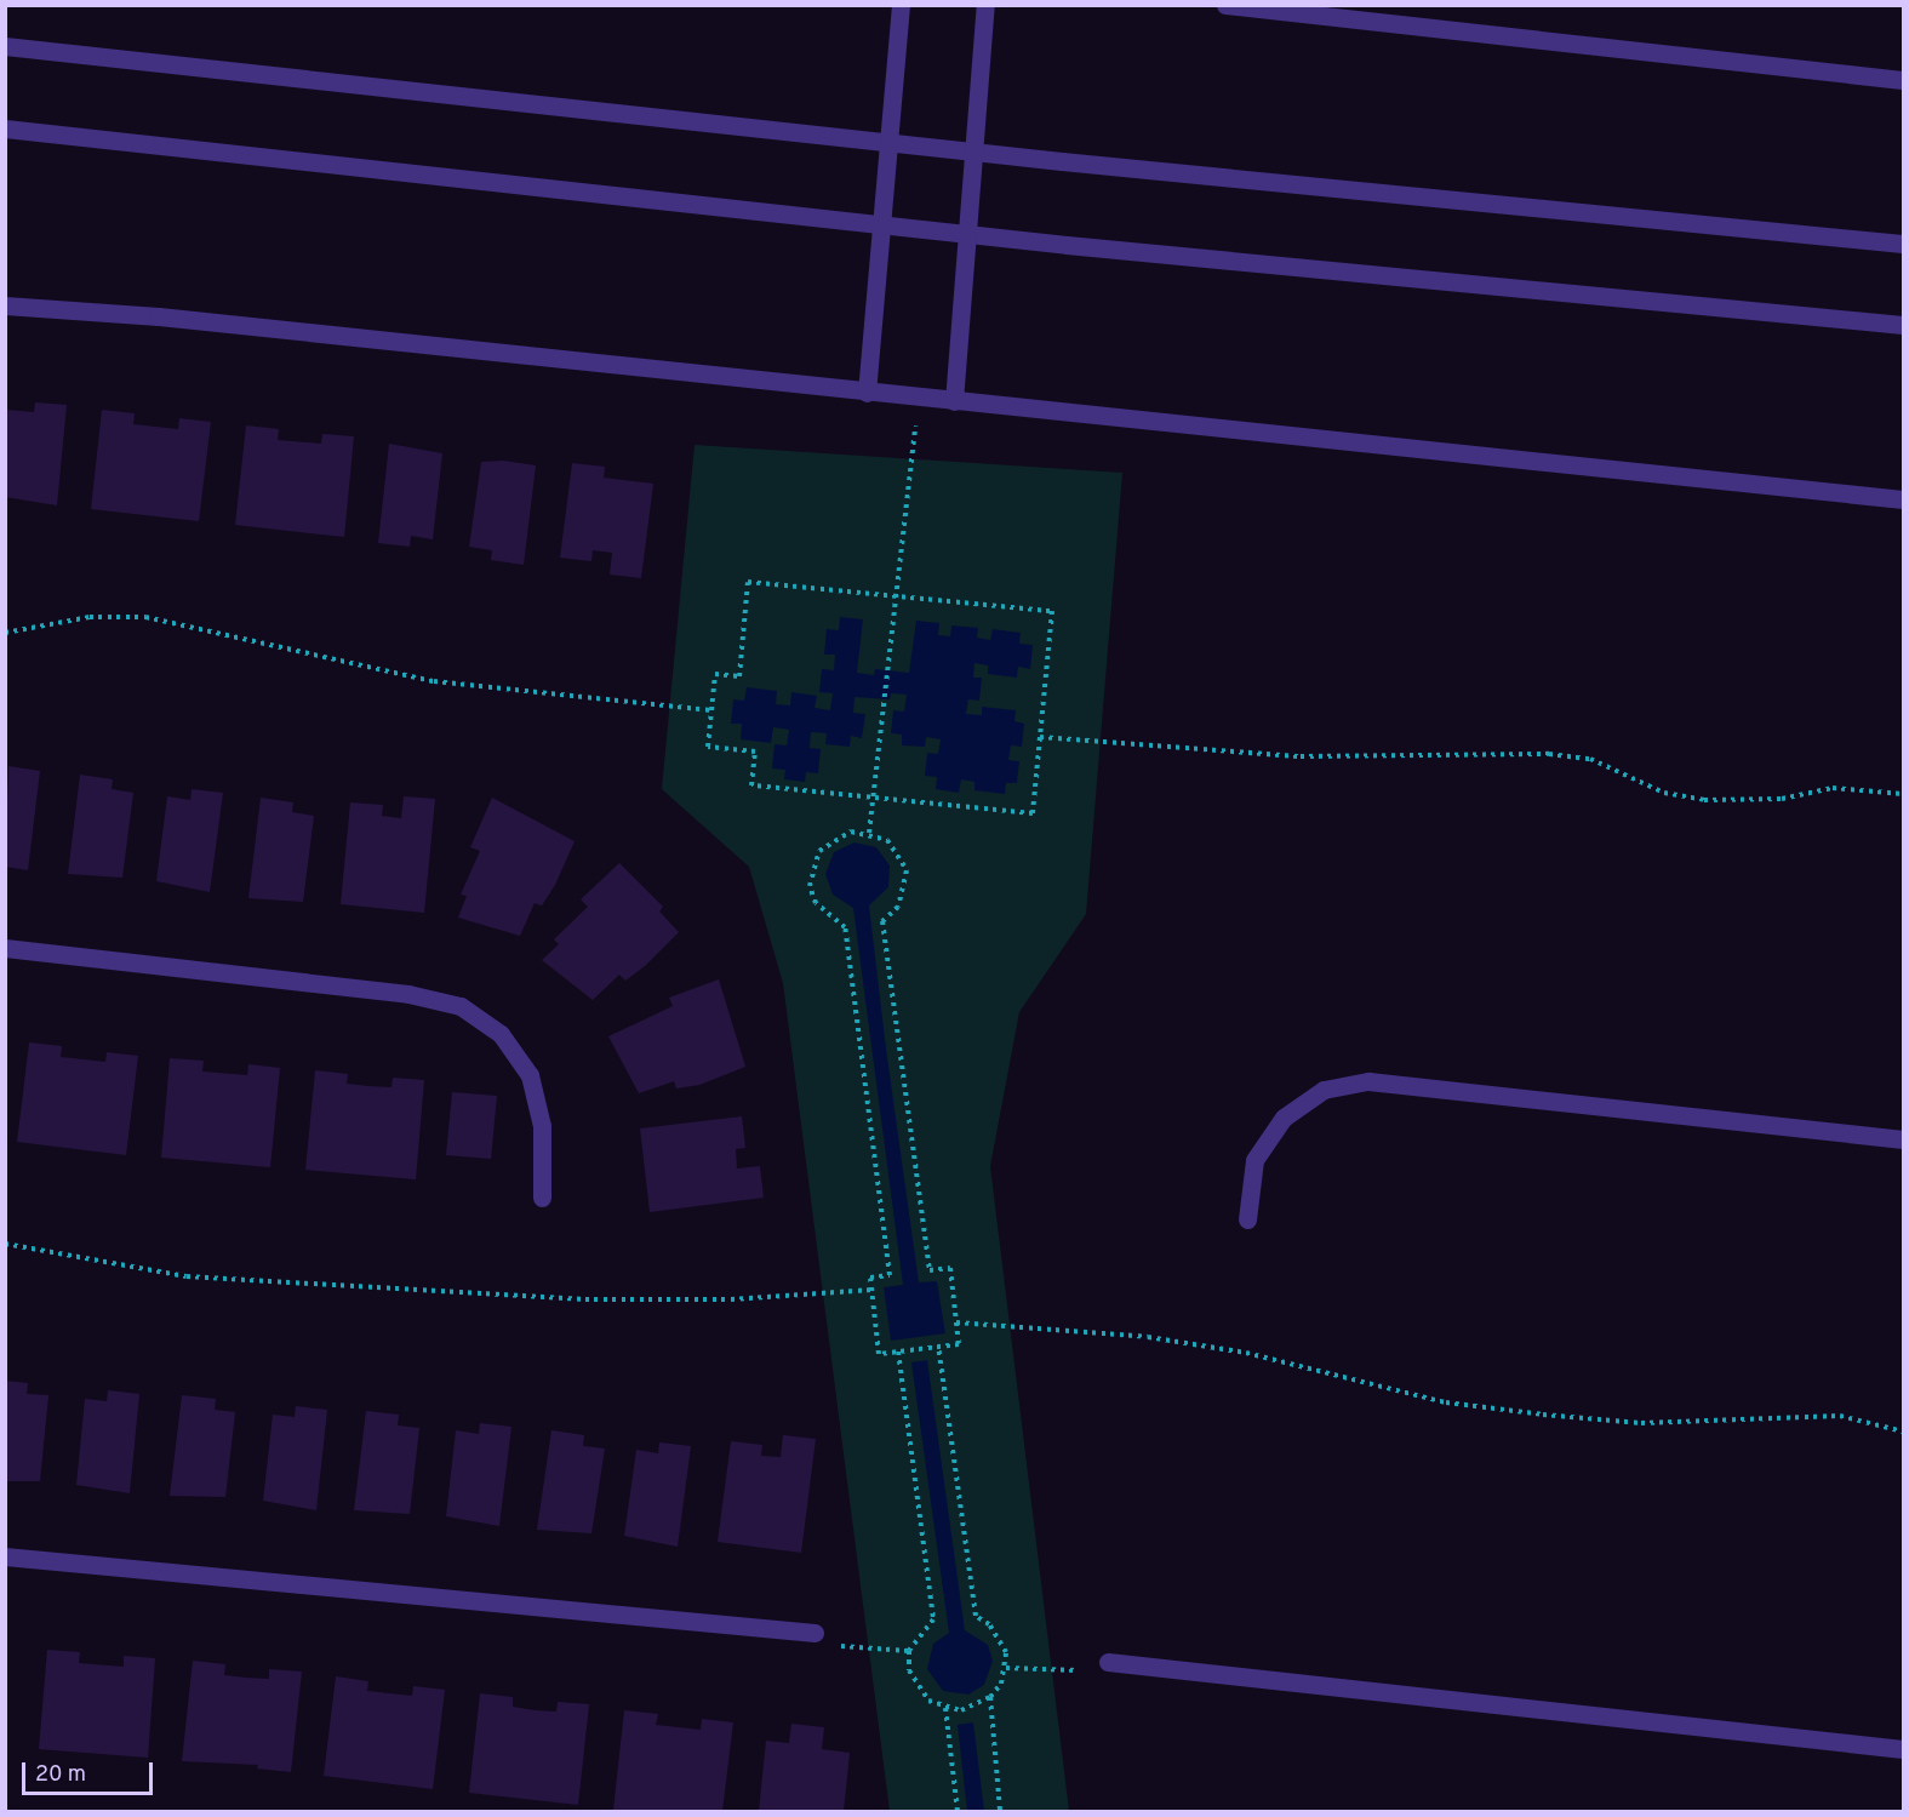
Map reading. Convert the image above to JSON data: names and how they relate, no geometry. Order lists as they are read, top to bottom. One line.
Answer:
{"scale_bar":"20 m"}
